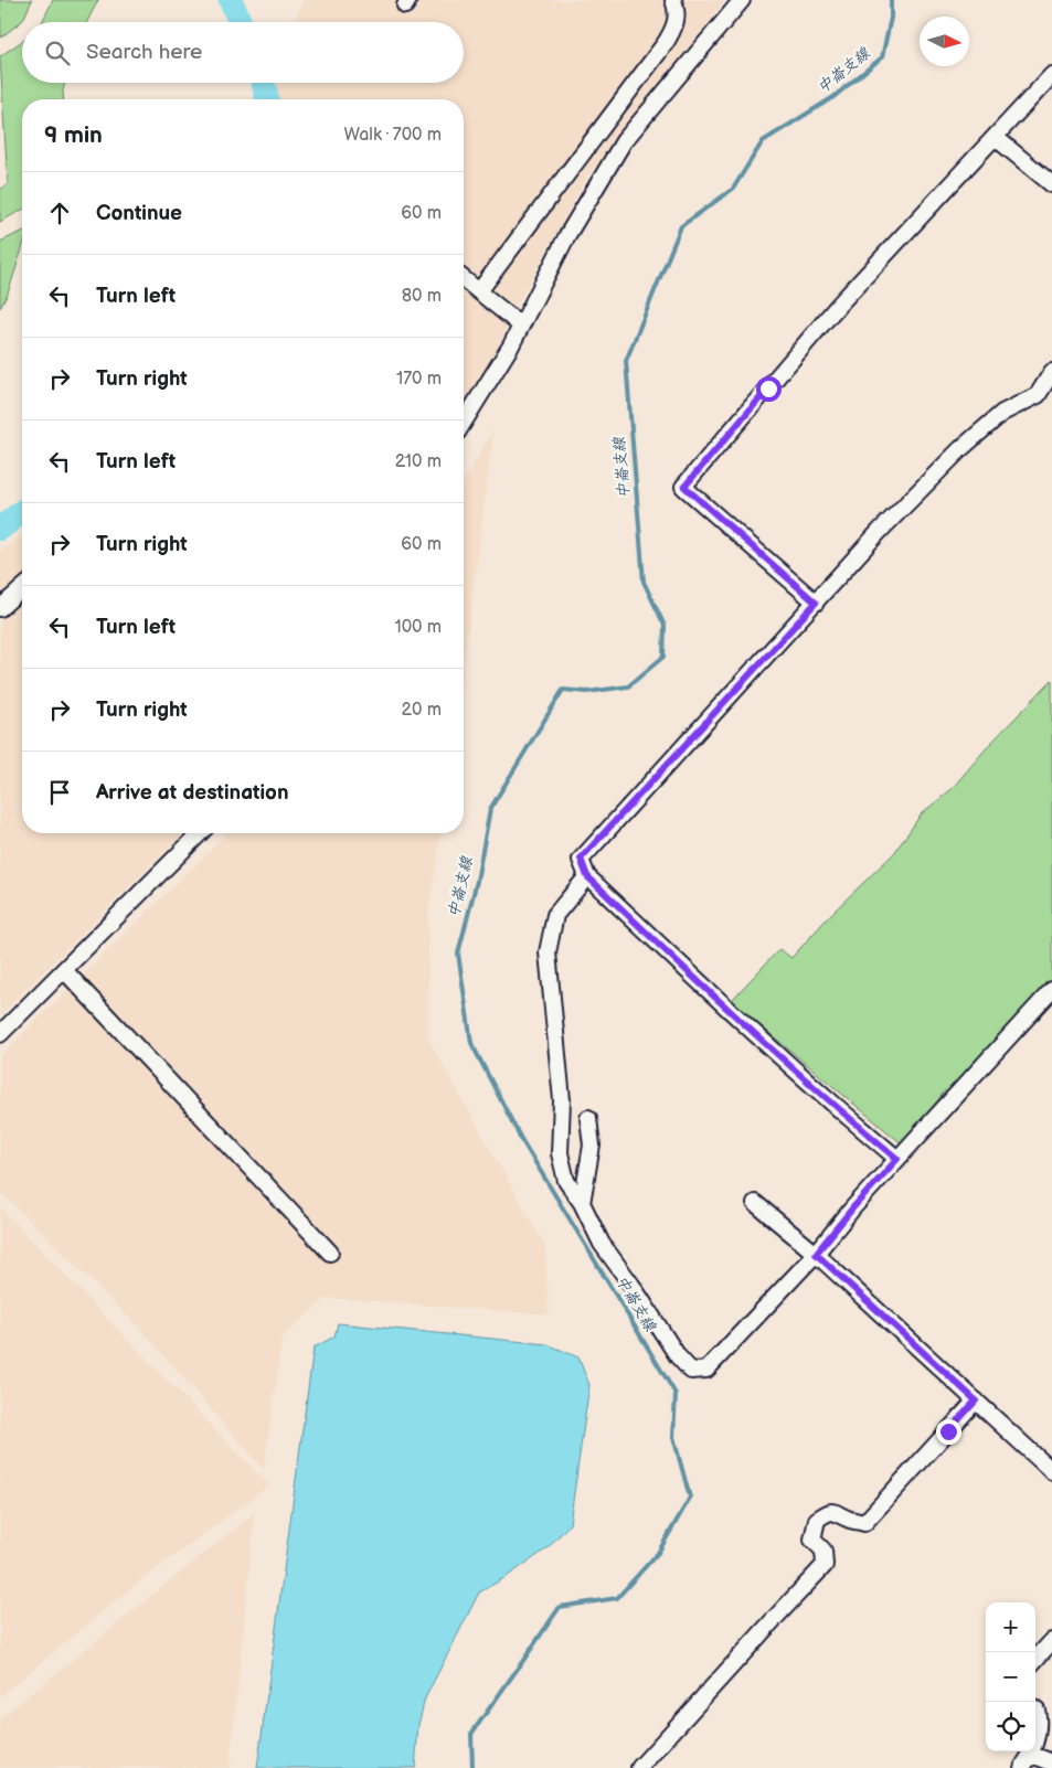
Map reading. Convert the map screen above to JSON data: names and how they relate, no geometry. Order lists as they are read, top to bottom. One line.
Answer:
{"water":["中崙支線"],"north":"right","page":{"search":"Search here","heading":["9 min","Walk · 700 m"],"list":[["Continue","60 m"],["Turn left","80 m"],["Turn right","170 m"],["Turn left","210 m"],["Turn right","60 m"],["Turn left","100 m"],["Turn right","20 m"],"Arrive at destination"],"map_buttons":["+","−"]}}
